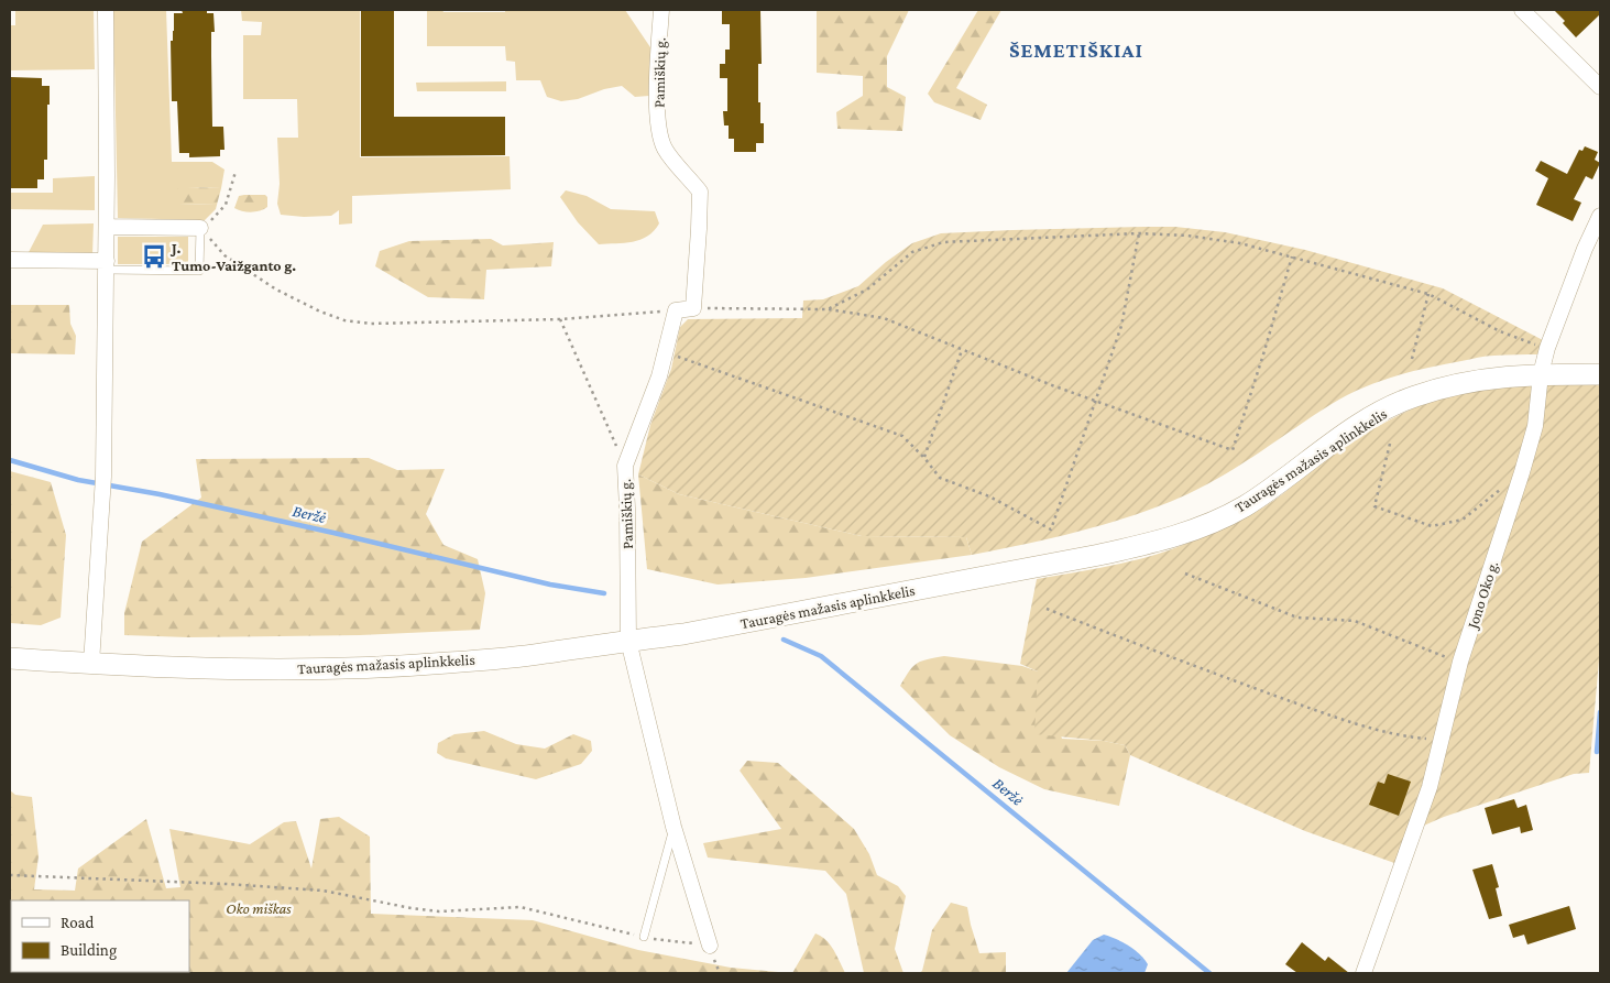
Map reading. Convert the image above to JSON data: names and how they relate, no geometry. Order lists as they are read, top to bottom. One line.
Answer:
{"streets":{"main road":["Tauragės mažasis aplinkkelis"],"street":["Pamiškių g.","Jono Oko g."]},"crossings":[["Pamiškių g.","Tauragės mažasis aplinkkelis"],["Tauragės mažasis aplinkkelis","Jono Oko g."]],"districts":["ŠEMETIŠKIAI"],"water":["Beržė"],"parks":["Oko miškas"],"places":{"bus stop":["J. Tumo-Vaižganto g."]},"legend":["Road","Building"]}
